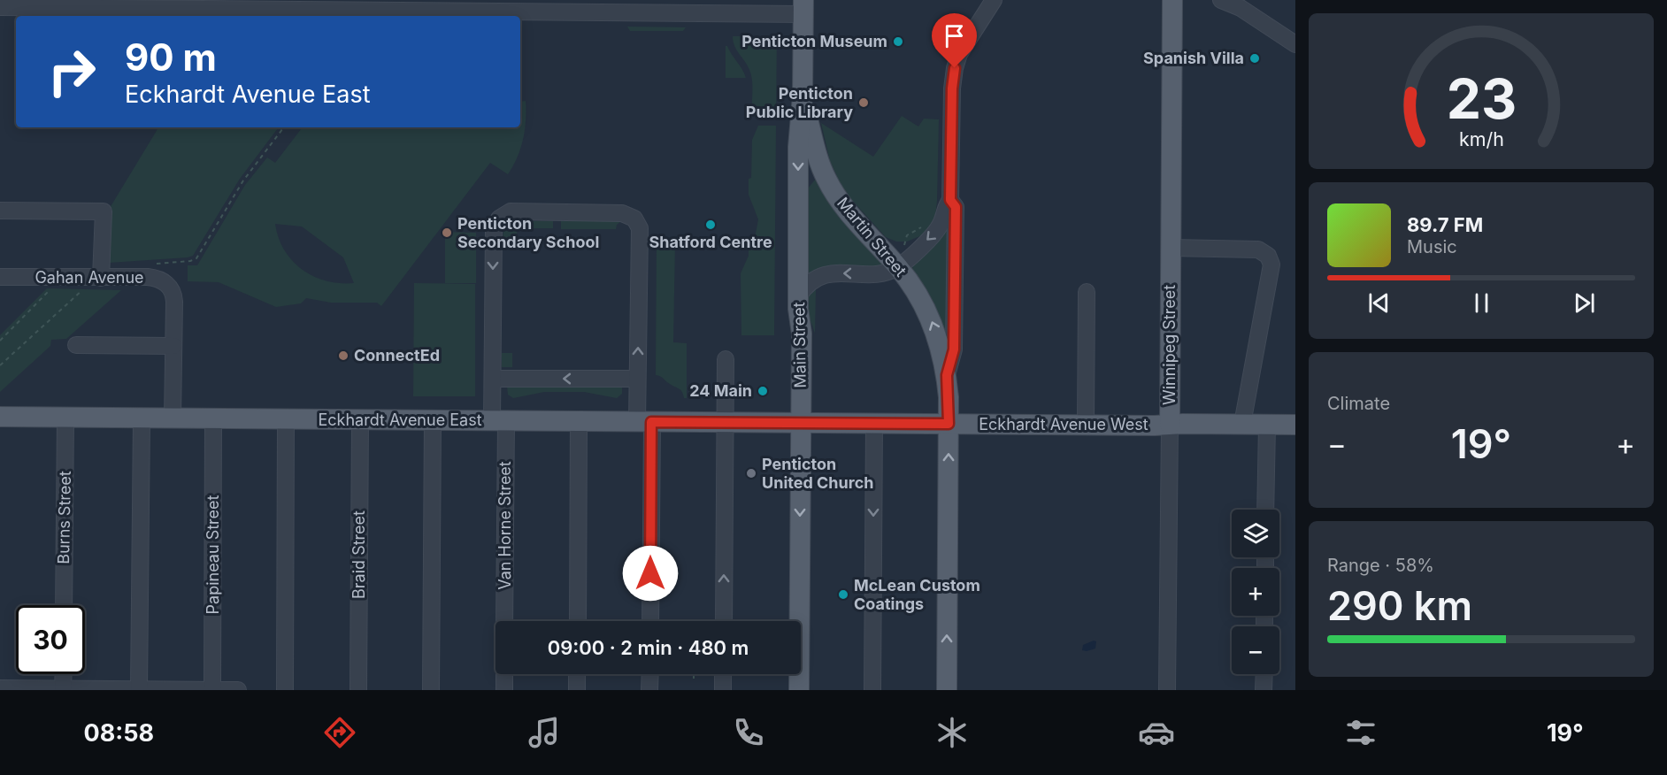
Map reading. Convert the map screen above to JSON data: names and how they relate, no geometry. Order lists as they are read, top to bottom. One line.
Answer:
{"streets":{"main road":["Martin Street","Main Street","Winnipeg Street","Eckhardt Avenue East","Eckhardt Avenue West"],"street":["Gahan Avenue","Burns Street","Van Horne Street","Papineau Street","Braid Street"]},"crossings":[["Martin Street","Main Street"],["Martin Street","Eckhardt Avenue West"],["Gahan Avenue","Eckhardt Avenue East"],["Main Street","Eckhardt Avenue East"],["Main Street","Eckhardt Avenue West"],["Winnipeg Street","Eckhardt Avenue West"],["Eckhardt Avenue East","Eckhardt Avenue West"],["Eckhardt Avenue East","Burns Street"],["Eckhardt Avenue East","Van Horne Street"],["Eckhardt Avenue East","Papineau Street"],["Eckhardt Avenue East","Braid Street"]],"one_way":["Main Street"],"places":["Penticton Museum","Spanish Villa","Penticton Public Library","Shatford Centre","Penticton Secondary School","ConnectEd","24 Main","Penticton United Church","McLean Custom Coatings"],"page":{"turn":["90 m","Eckhardt Avenue East"],"song":["89.7 FM","Music"],"tile":["Climate",["Range · 58%","290 km"]],"heat":["−","19°","+"],"map_buttons":["+","−"],"limit":"30","trip":"09:00 · 2 min · 480 m","tabs":["08:58","19°"],"gauge":["23","km/h"]}}
